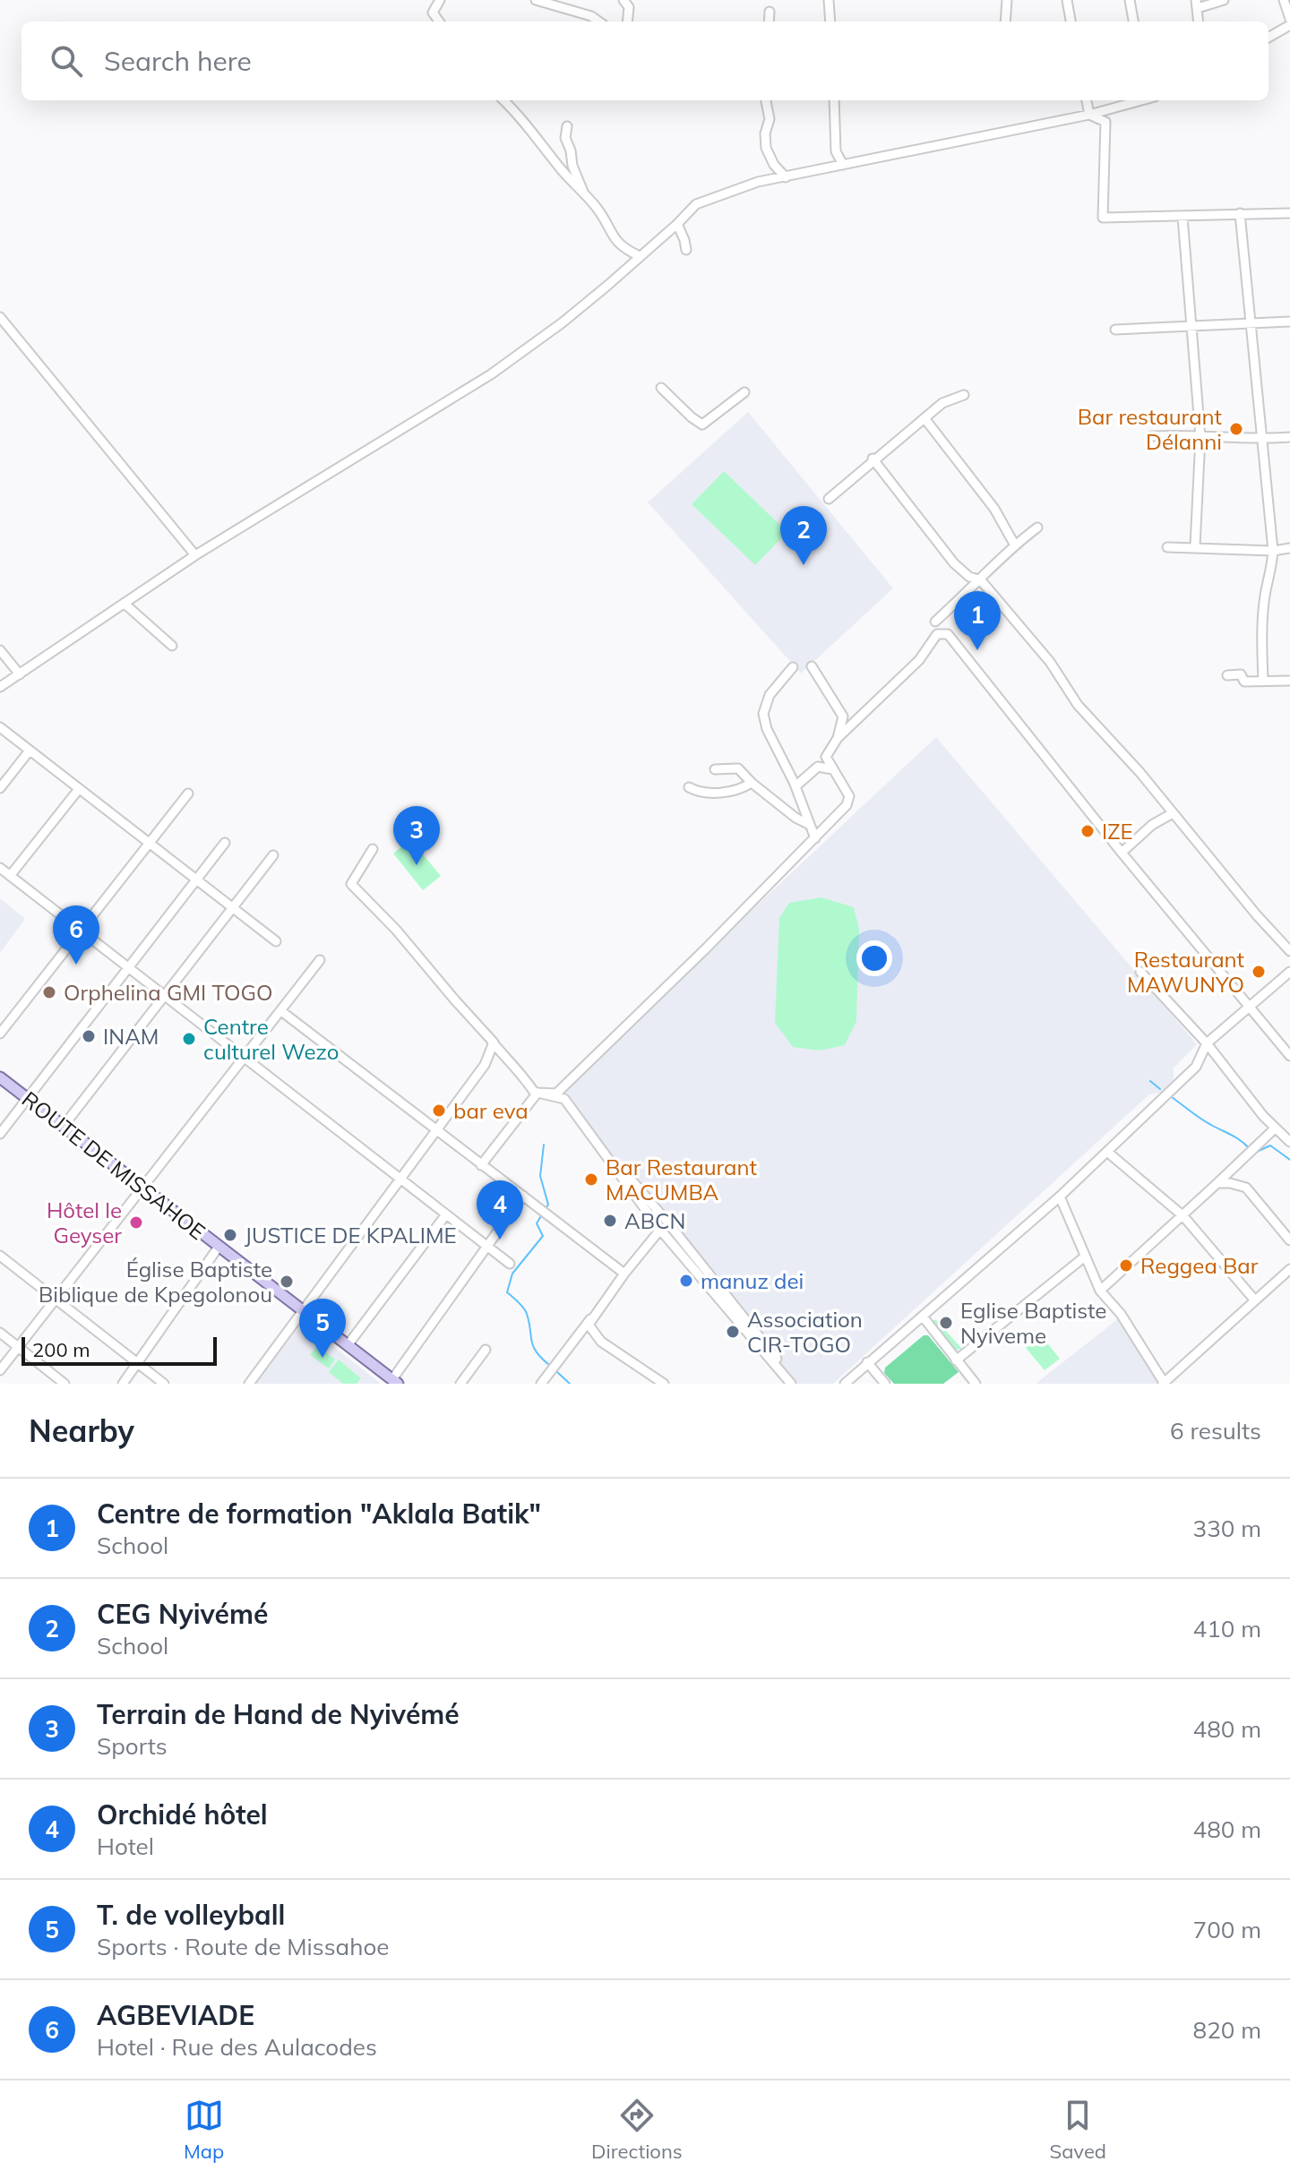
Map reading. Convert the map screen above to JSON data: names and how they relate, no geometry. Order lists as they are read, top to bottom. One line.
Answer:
{"streets":{"main road":["ROUTE DE MISSAHOE"]},"places":["Bar restaurant Délanni","IZE","Restaurant MAWUNYO","Orphelina GMI TOGO","INAM","Centre culturel Wezo","bar eva","Bar Restaurant MACUMBA","ABCN","Hôtel le Geyser","JUSTICE DE KPALIME","Reggea Bar","manuz dei","Église Baptiste Biblique de Kpegolonou","Eglise Baptiste Nyiveme","Association CIR-TOGO"],"scale_bar":"200 m","page":{"search":"Search here","pins":["2","1","3","6","4","5"],"scale":"200 m","heading":["Nearby","6 results"],"list":[{"mark":"1","name":"Centre de formation \"Aklala Batik\"","note":"School","value":"330 m"},{"mark":"2","name":"CEG Nyivémé","note":"School","value":"410 m"},{"mark":"3","name":"Terrain de Hand de Nyivémé","note":"Sports","value":"480 m"},{"mark":"4","name":"Orchidé hôtel","note":"Hotel","value":"480 m"},{"mark":"5","name":"T. de volleyball","note":"Sports · Route de Missahoe","value":"700 m"},{"mark":"6","name":"AGBEVIADE","note":"Hotel · Rue des Aulacodes","value":"820 m"}],"nav":["Map","Directions","Saved"]}}
